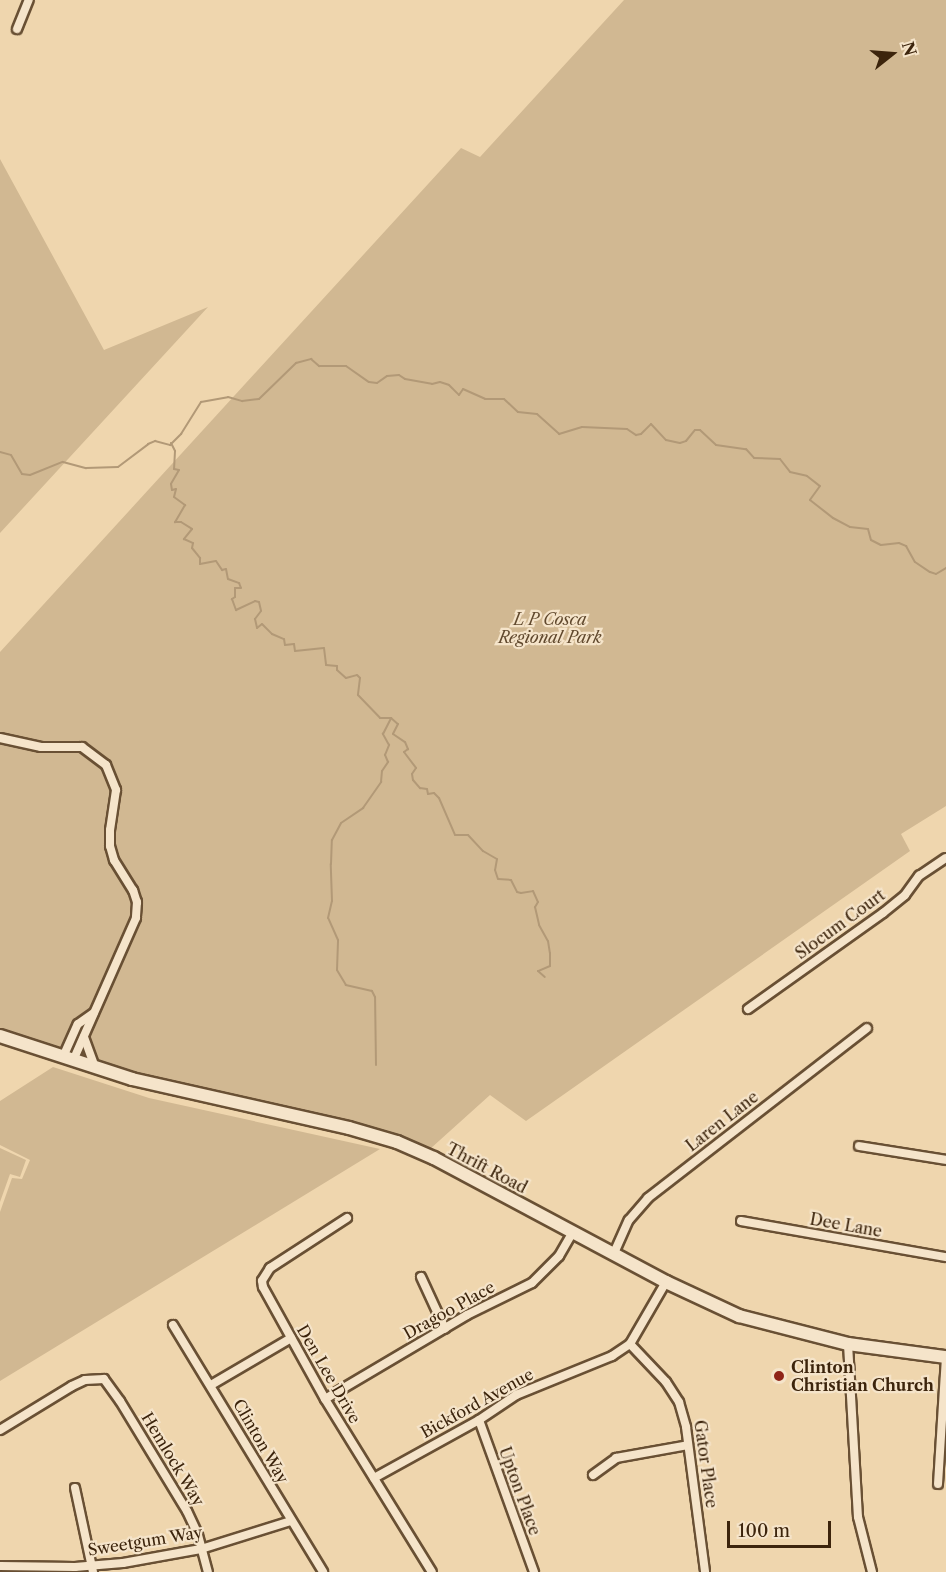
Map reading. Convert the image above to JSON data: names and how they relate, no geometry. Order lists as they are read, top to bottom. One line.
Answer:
{"streets":{"street":["Slocum Court","Laren Lane","Thrift Road","Dee Lane","Dragoo Place","Den Lee Drive","Bickford Avenue","Clinton Way","Hemlock Way","Gator Place","Upton Place","Sweetgum Way"]},"crossings":[["Laren Lane","Thrift Road"],["Thrift Road","Dragoo Place"],["Thrift Road","Bickford Avenue"],["Dragoo Place","Den Lee Drive"],["Den Lee Drive","Bickford Avenue"],["Bickford Avenue","Gator Place"],["Bickford Avenue","Upton Place"],["Clinton Way","Sweetgum Way"],["Hemlock Way","Sweetgum Way"]],"parks":["L P Cosca Regional Park"],"places":["Clinton Christian Church"],"scale_bar":"100 m","north":"right"}
